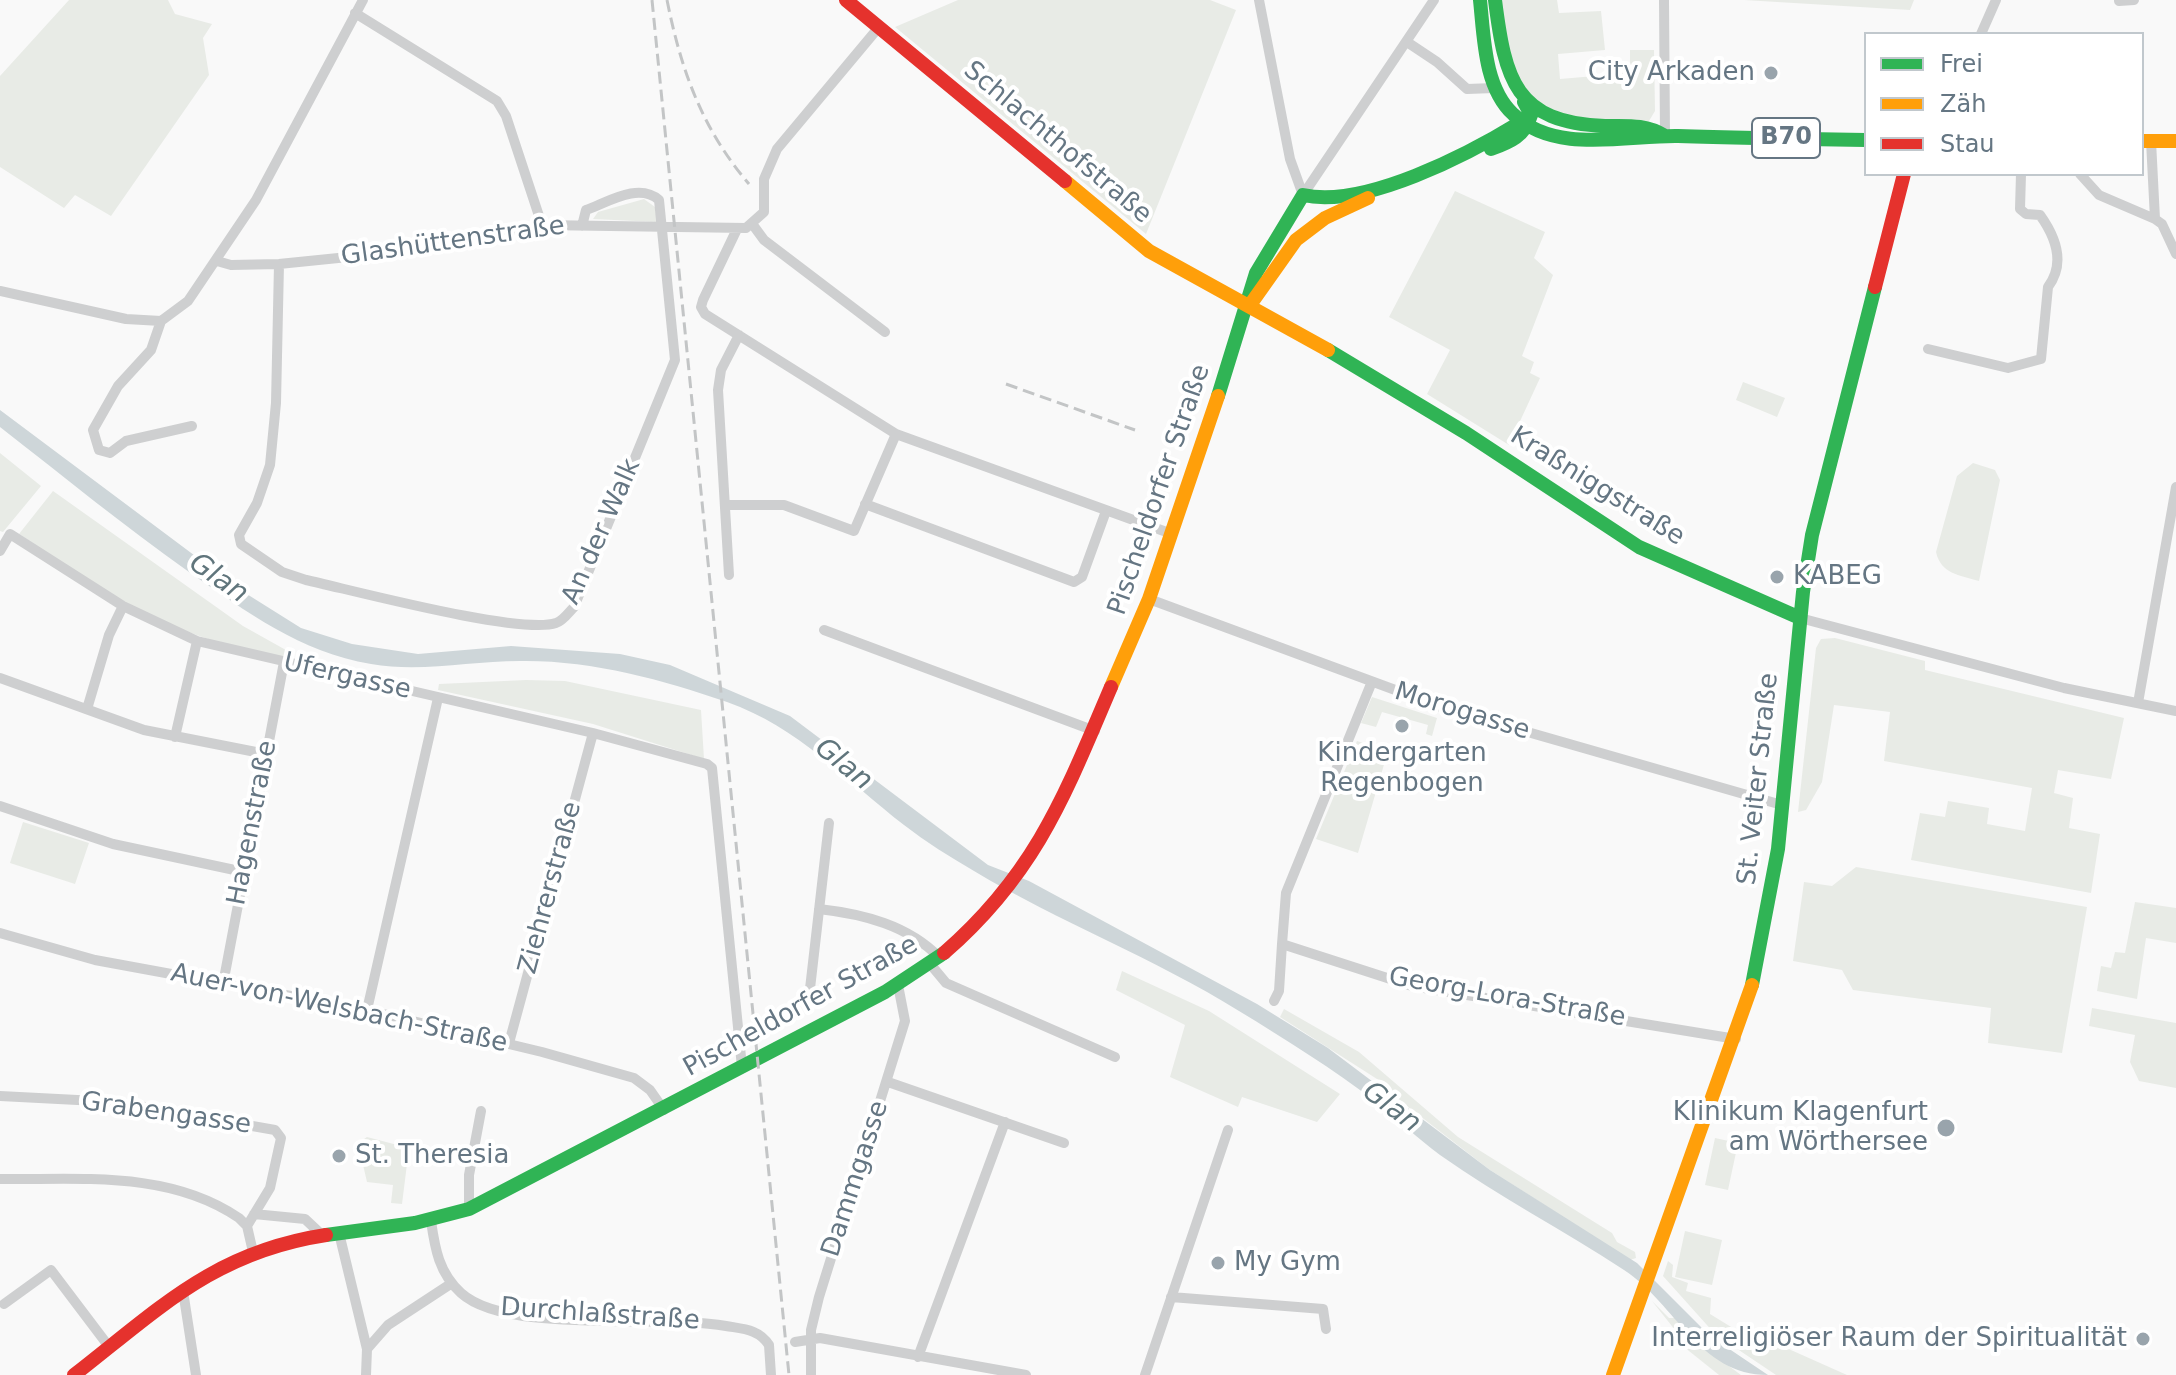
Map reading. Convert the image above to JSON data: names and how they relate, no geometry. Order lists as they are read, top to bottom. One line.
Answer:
{"streets":{"main road":["B70","Schlachthofstraße","Kraßniggstraße","Pischeldorfer Straße","St. Veiter Straße"],"street":["Glashüttenstraße","An der Walk","Ufergasse","Morogasse","Hagenstraße","Ziehrerstraße","Georg-Lora-Straße","Auer-von-Welsbach-Straße","Grabengasse","Dammgasse","Durchlaßstraße"]},"crossings":[["B70","Pischeldorfer Straße"],["Schlachthofstraße","Kraßniggstraße"],["Schlachthofstraße","Pischeldorfer Straße"],["Glashüttenstraße","An der Walk"],["Kraßniggstraße","Pischeldorfer Straße"],["Kraßniggstraße","St. Veiter Straße"],["Pischeldorfer Straße","Ufergasse"],["Pischeldorfer Straße","Morogasse"],["Pischeldorfer Straße","Auer-von-Welsbach-Straße"],["Pischeldorfer Straße","Dammgasse"],["Pischeldorfer Straße","Durchlaßstraße"],["Ufergasse","Hagenstraße"],["Ufergasse","Ziehrerstraße"],["Morogasse","St. Veiter Straße"],["St. Veiter Straße","Georg-Lora-Straße"],["Hagenstraße","Auer-von-Welsbach-Straße"],["Ziehrerstraße","Auer-von-Welsbach-Straße"]],"water":["Glan"],"places":["City Arkaden","KABEG","Kindergarten Regenbogen","Klinikum Klagenfurt am Wörthersee","St. Theresia","My Gym","Interreligiöser Raum der Spiritualität"],"legend":["Frei","Zäh","Stau"]}
